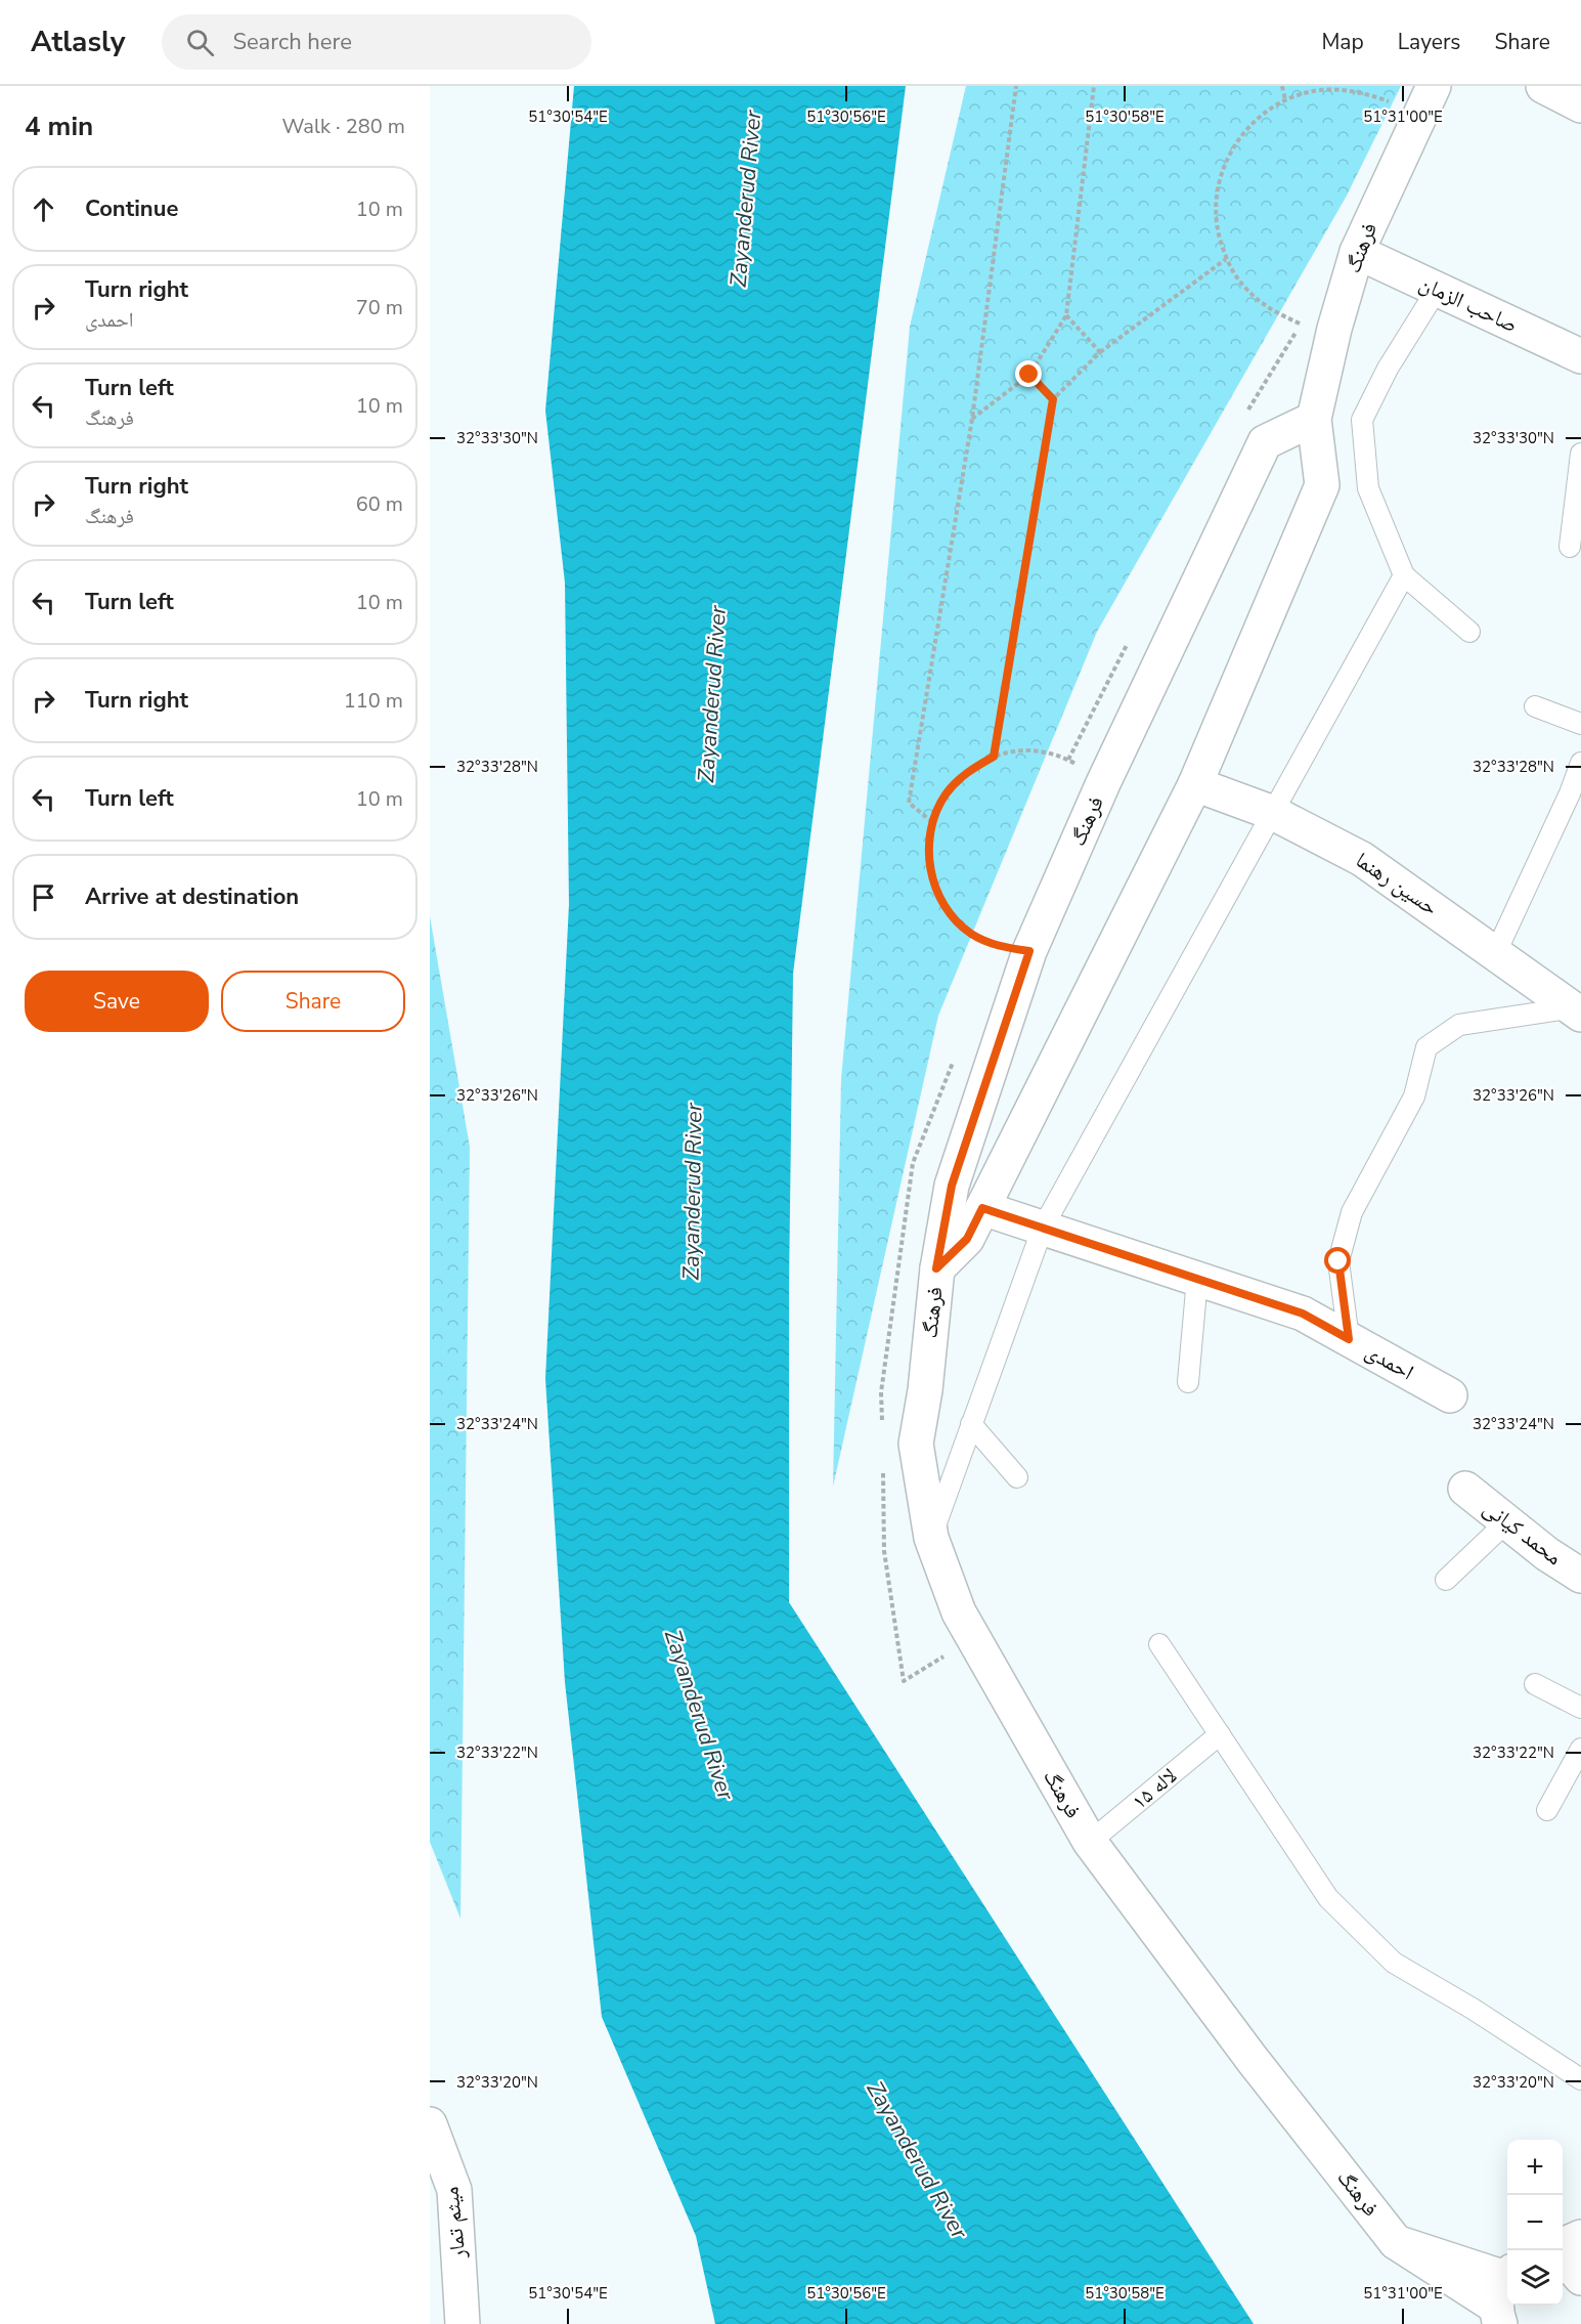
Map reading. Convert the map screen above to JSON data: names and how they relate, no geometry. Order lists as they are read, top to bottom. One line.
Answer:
{"streets":{"street":["فرهنگ","صاحب الزمان","حسین رهنما","احمدی","محمد کیانی","میثم تمار"],"lane":["لاله ۱۵"]},"crossings":[["فرهنگ","صاحب الزمان"],["فرهنگ","حسین رهنما"],["فرهنگ","احمدی"],["فرهنگ","لاله ۱۵"]],"water":["Zayanderud River"],"page":{"header":"Atlasly","search":"Search here","nav":["Map","Layers","Share"],"heading":["4 min","Walk · 280 m"],"list":[["Continue","10 m"],["Turn right","احمدی","70 m"],["Turn left","فرهنگ","10 m"],["Turn right","فرهنگ","60 m"],["Turn left","10 m"],["Turn right","110 m"],["Turn left","10 m"],"Arrive at destination"],"buttons":["Save","Share"],"map_buttons":["+","−"]},"coordinates":["51°30'54\"E","51°30'56\"E","51°30'58\"E","51°31'00\"E","32°33'30\"N","32°33'28\"N","32°33'26\"N","32°33'24\"N","32°33'22\"N","32°33'20\"N"]}
